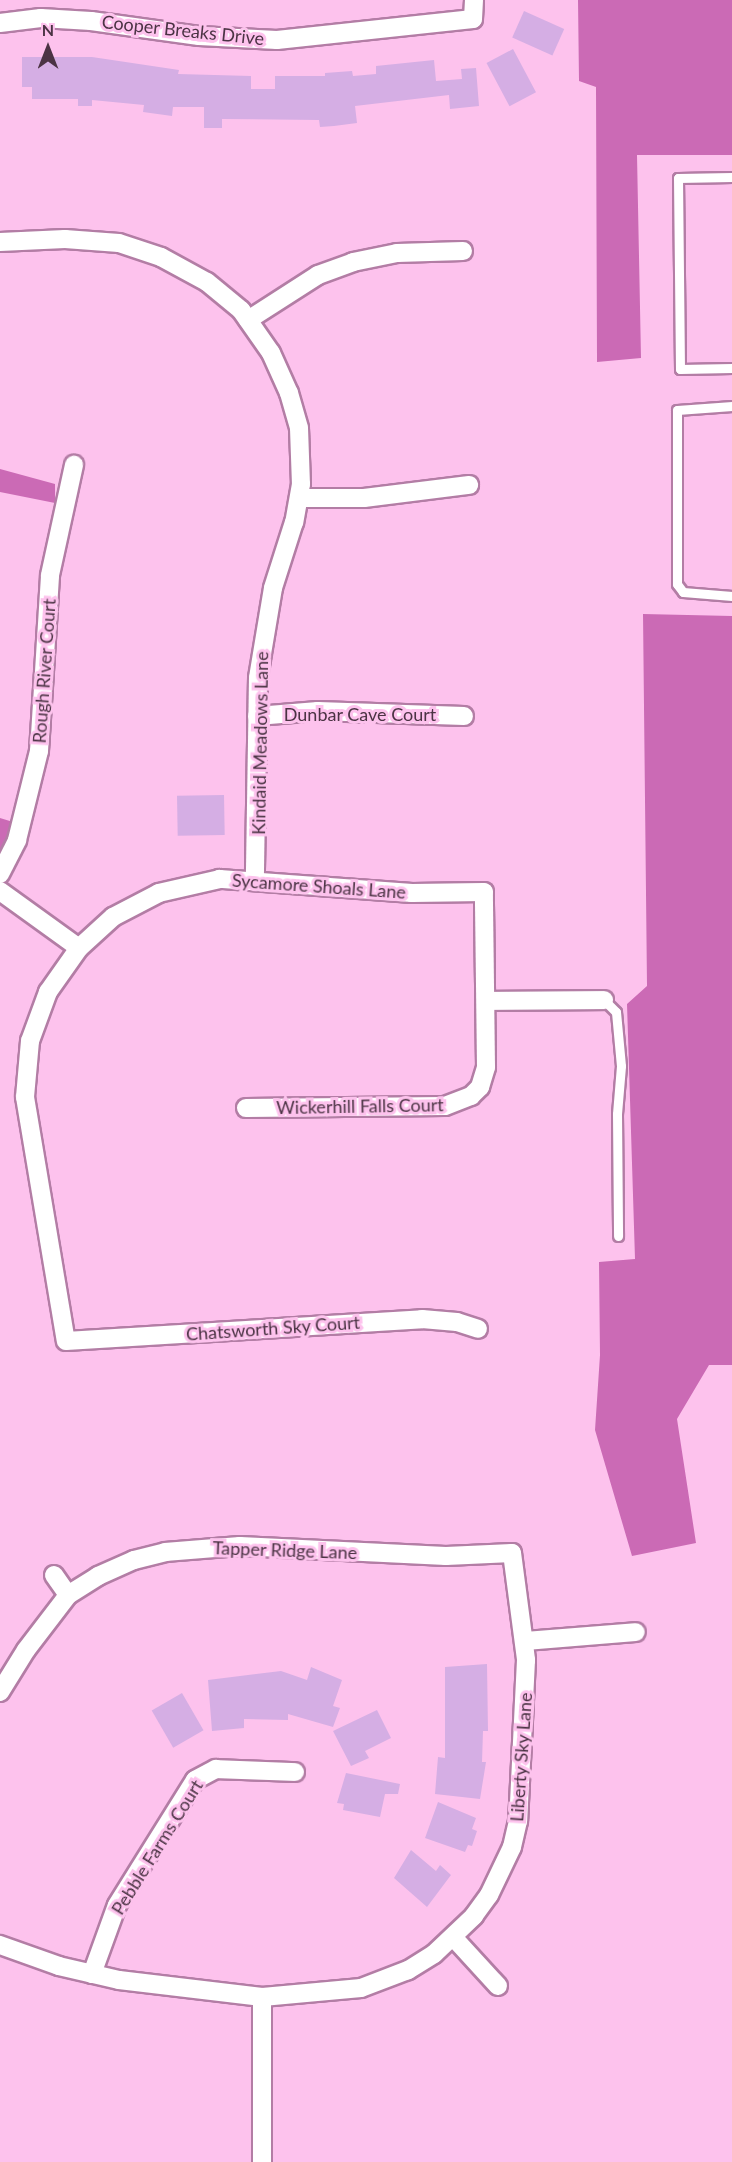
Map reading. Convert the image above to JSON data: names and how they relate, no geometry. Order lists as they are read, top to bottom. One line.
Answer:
{"streets":{"street":["Cooper Breaks Drive","Rough River Court","Dunbar Cave Court","Kindaid Meadows Lane","Sycamore Shoals Lane","Wickerhill Falls Court","Chatsworth Sky Court","Tapper Ridge Lane","Liberty Sky Lane","Pebble Farms Court"]},"crossings":[["Dunbar Cave Court","Kindaid Meadows Lane"],["Kindaid Meadows Lane","Sycamore Shoals Lane"],["Sycamore Shoals Lane","Wickerhill Falls Court"],["Sycamore Shoals Lane","Chatsworth Sky Court"],["Tapper Ridge Lane","Liberty Sky Lane"],["Liberty Sky Lane","Pebble Farms Court"]],"north":"top"}
